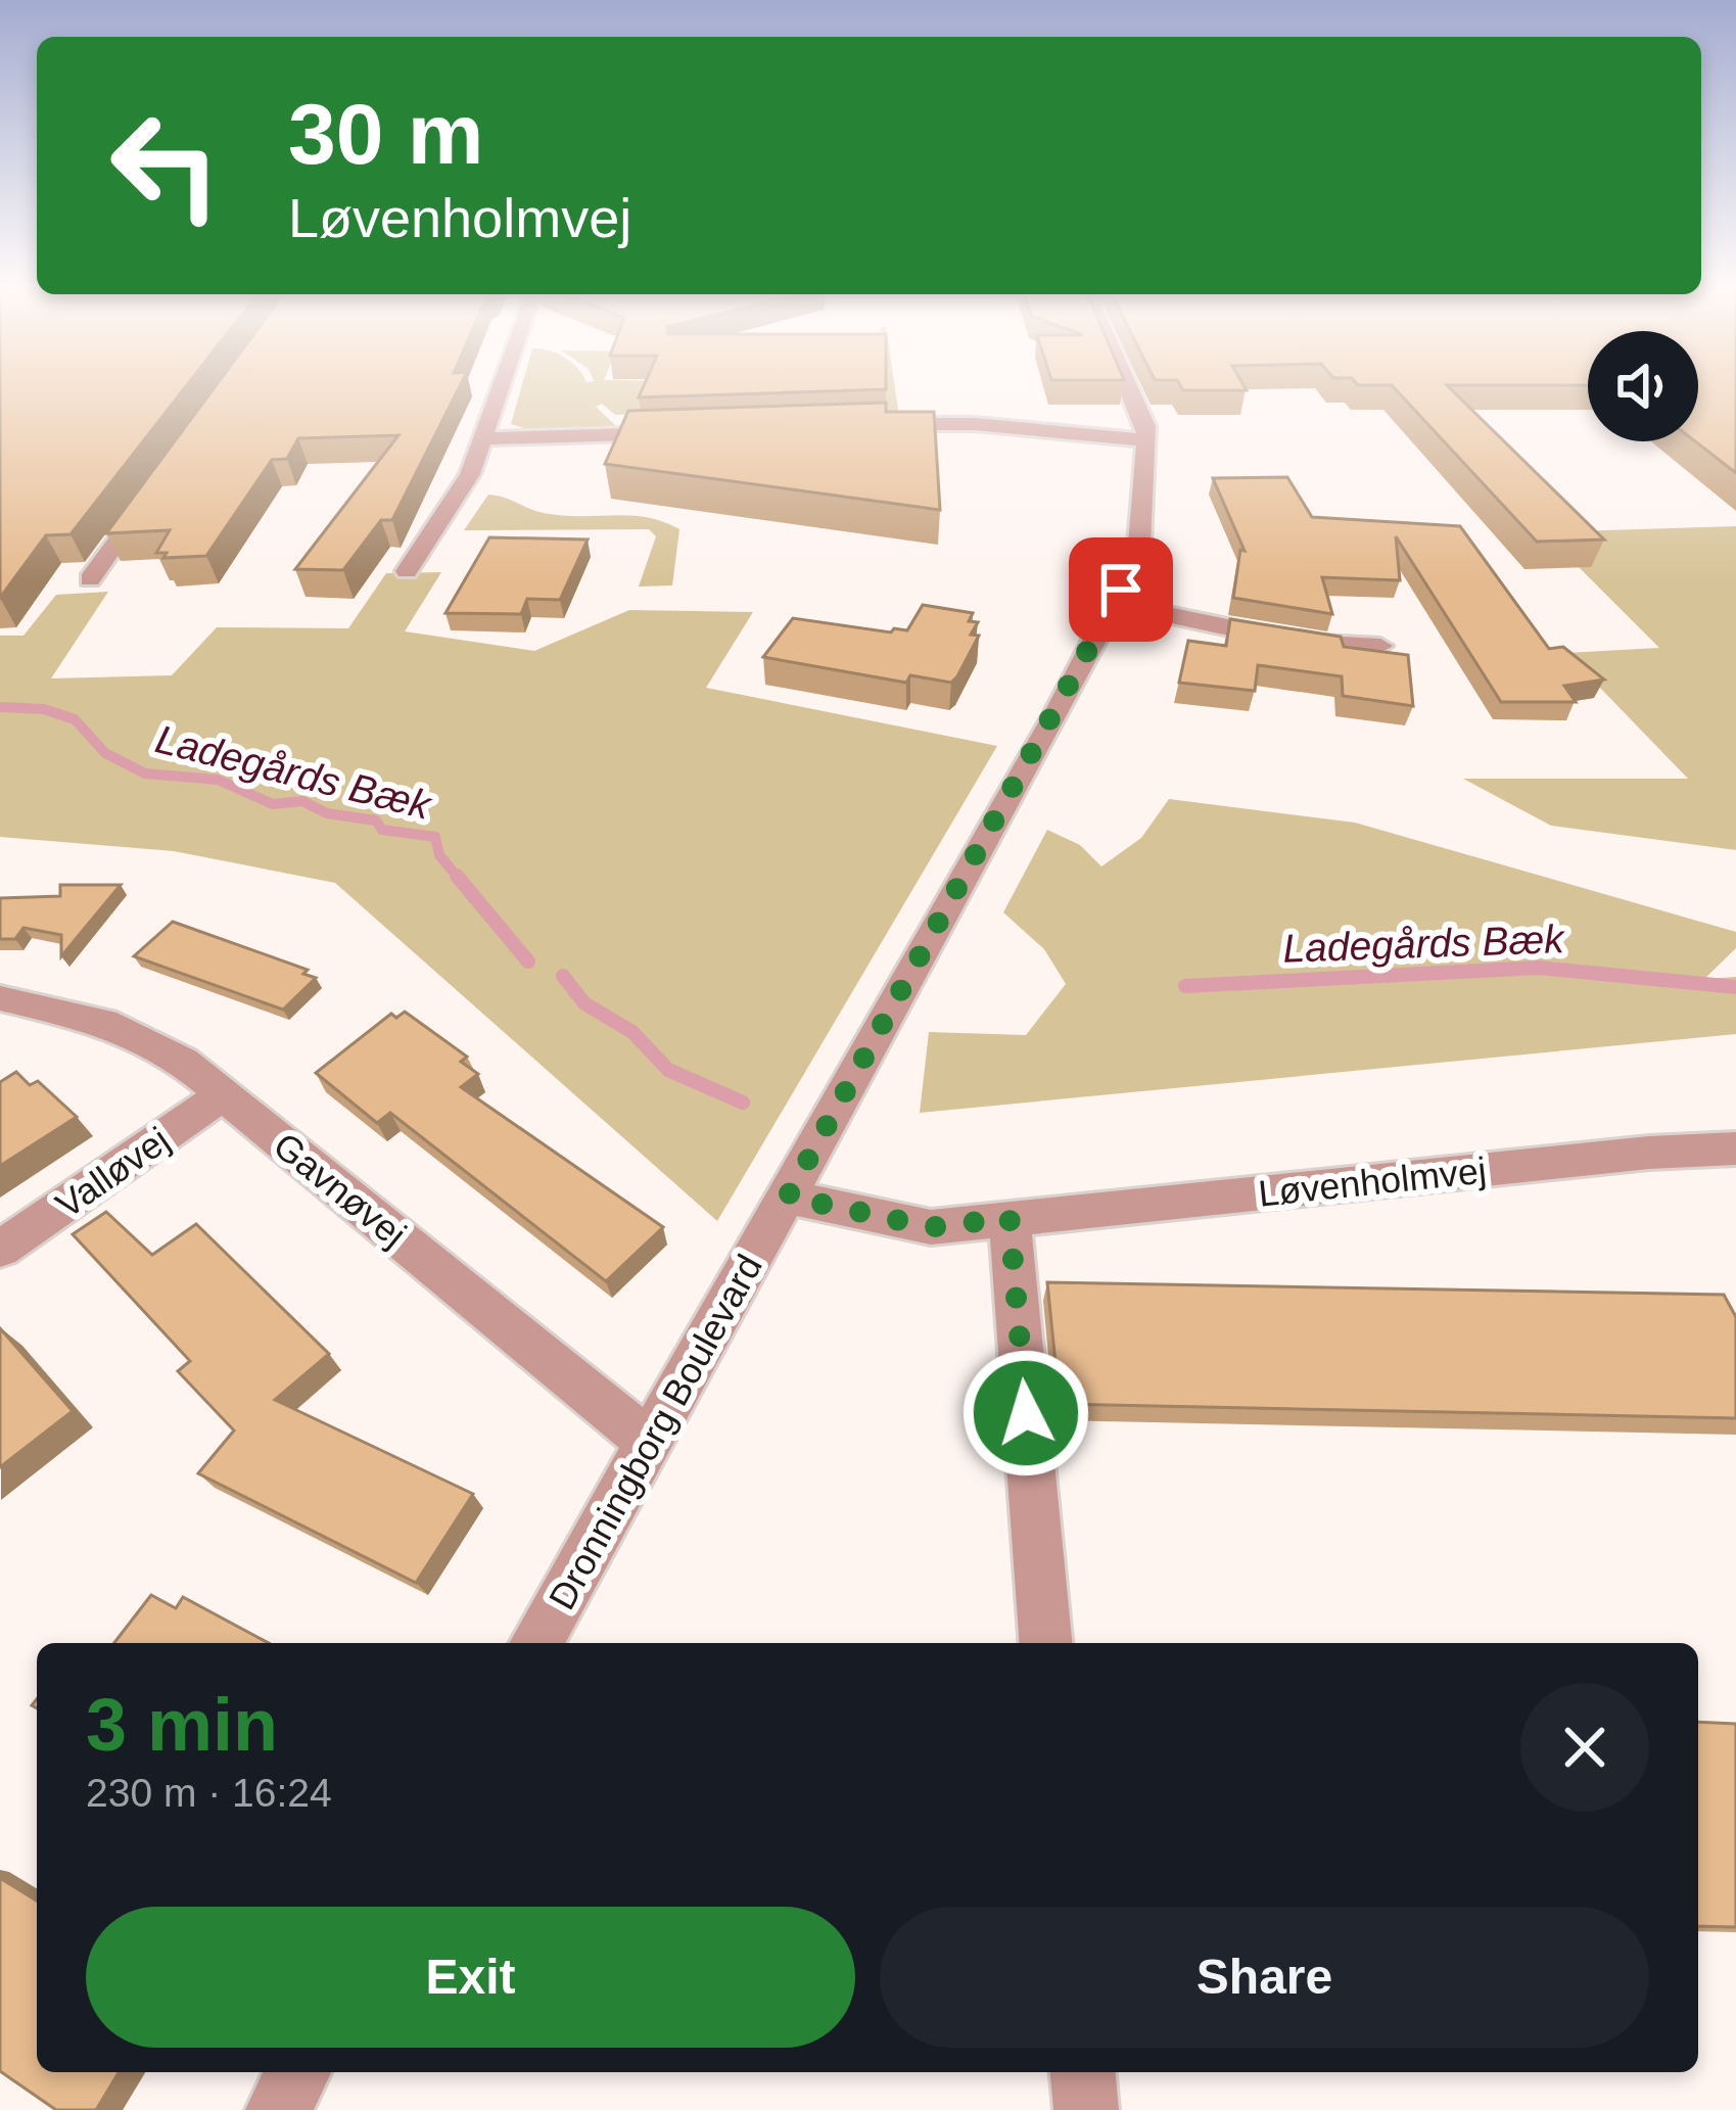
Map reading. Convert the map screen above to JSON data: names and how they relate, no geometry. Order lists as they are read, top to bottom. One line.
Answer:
{"streets":{"street":["Valløvej","Løvenholmvej","Gavnøvej","Dronningborg Boulevard"]},"crossings":[["Valløvej","Gavnøvej"],["Løvenholmvej","Dronningborg Boulevard"],["Gavnøvej","Dronningborg Boulevard"]],"water":["Ladegårds Bæk"],"page":{"turn":["30 m","Løvenholmvej"],"heading":["3 min","230 m · 16:24"],"buttons":["Exit","Share"]}}
